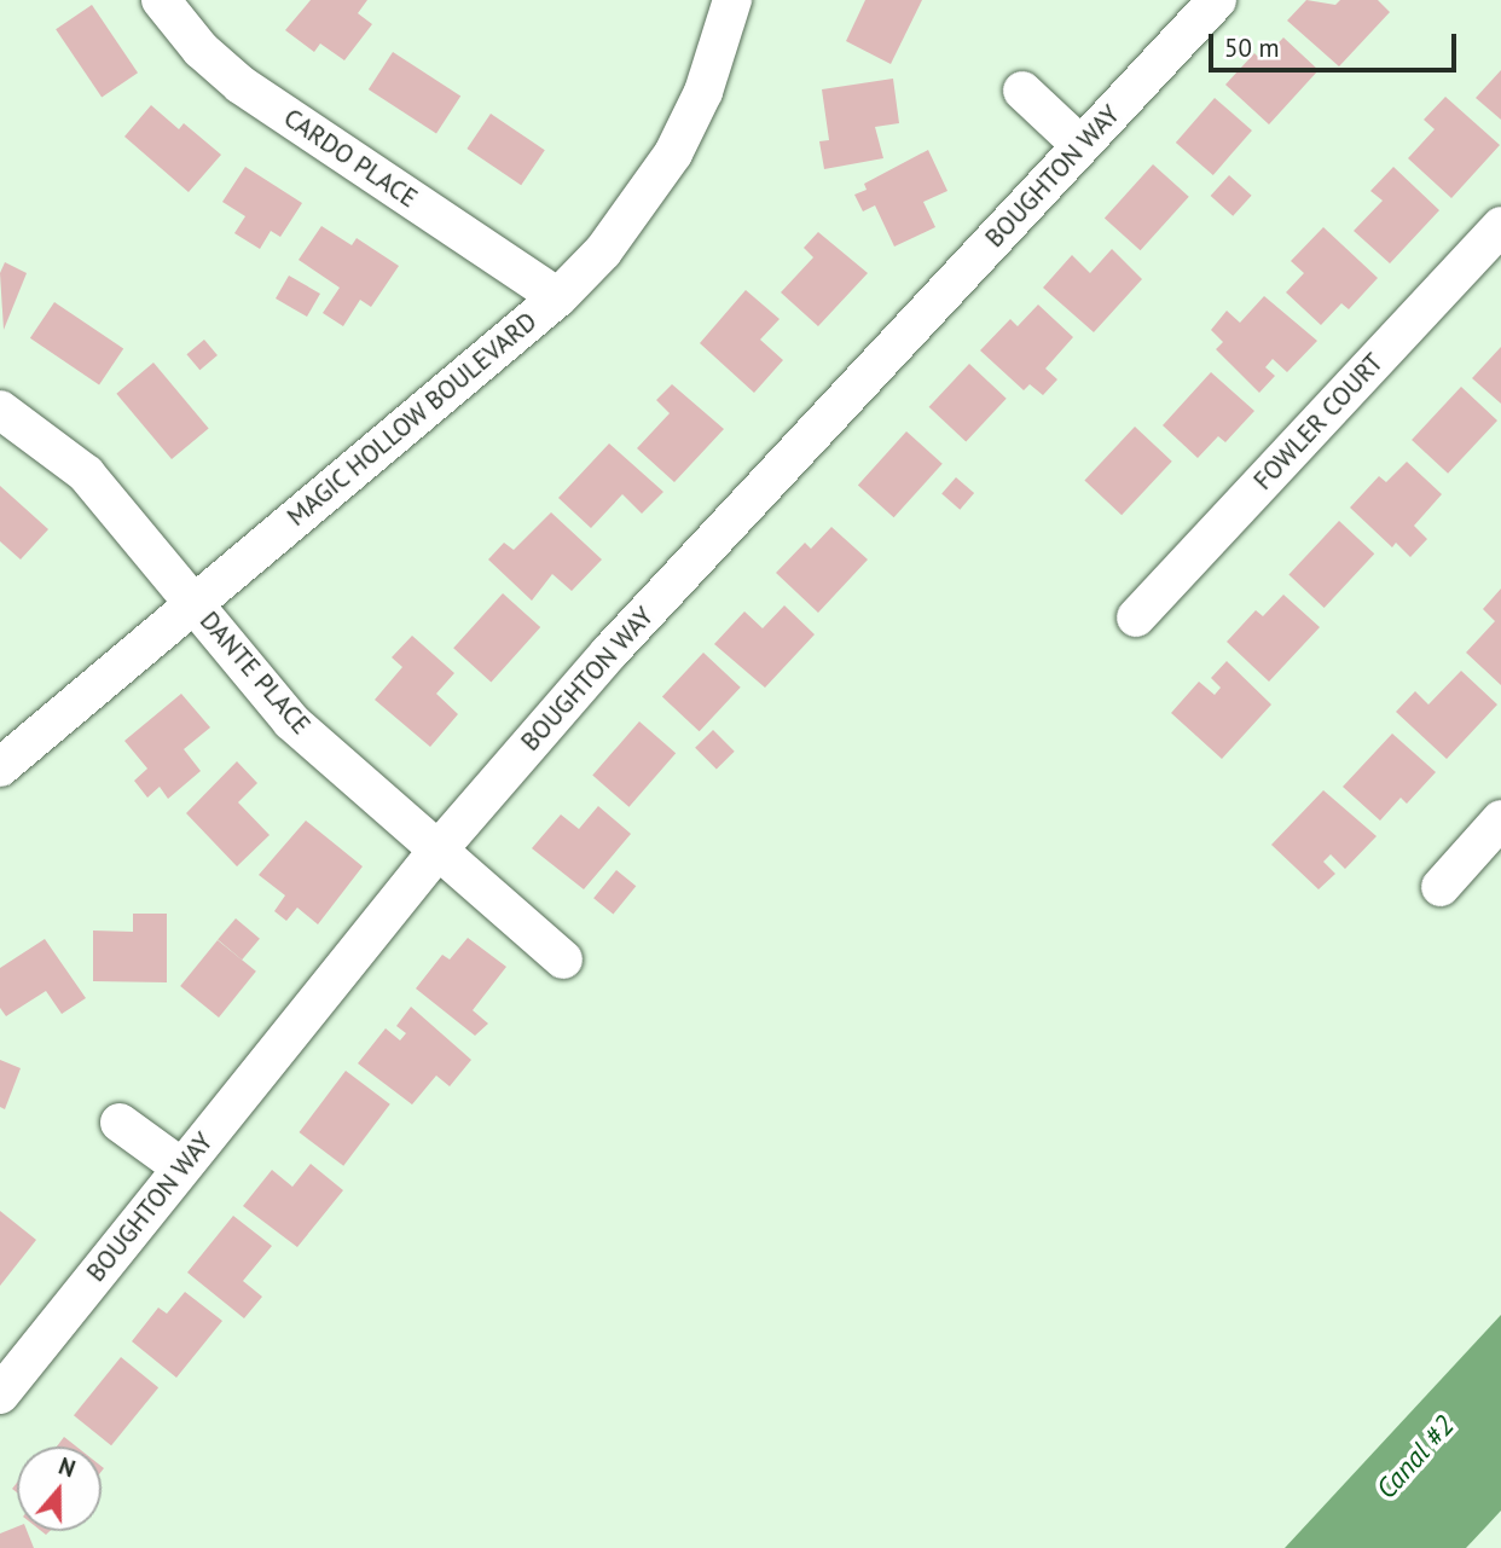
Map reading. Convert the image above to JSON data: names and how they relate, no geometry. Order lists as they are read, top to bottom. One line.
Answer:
{"streets":{"street":["CARDO PLACE","BOUGHTON WAY","MAGIC HOLLOW BOULEVARD","FOWLER COURT","DANTE PLACE"]},"crossings":[["CARDO PLACE","MAGIC HOLLOW BOULEVARD"],["BOUGHTON WAY","DANTE PLACE"],["MAGIC HOLLOW BOULEVARD","DANTE PLACE"]],"water":["Canal #2"],"scale_bar":"50 m","north":"top"}
